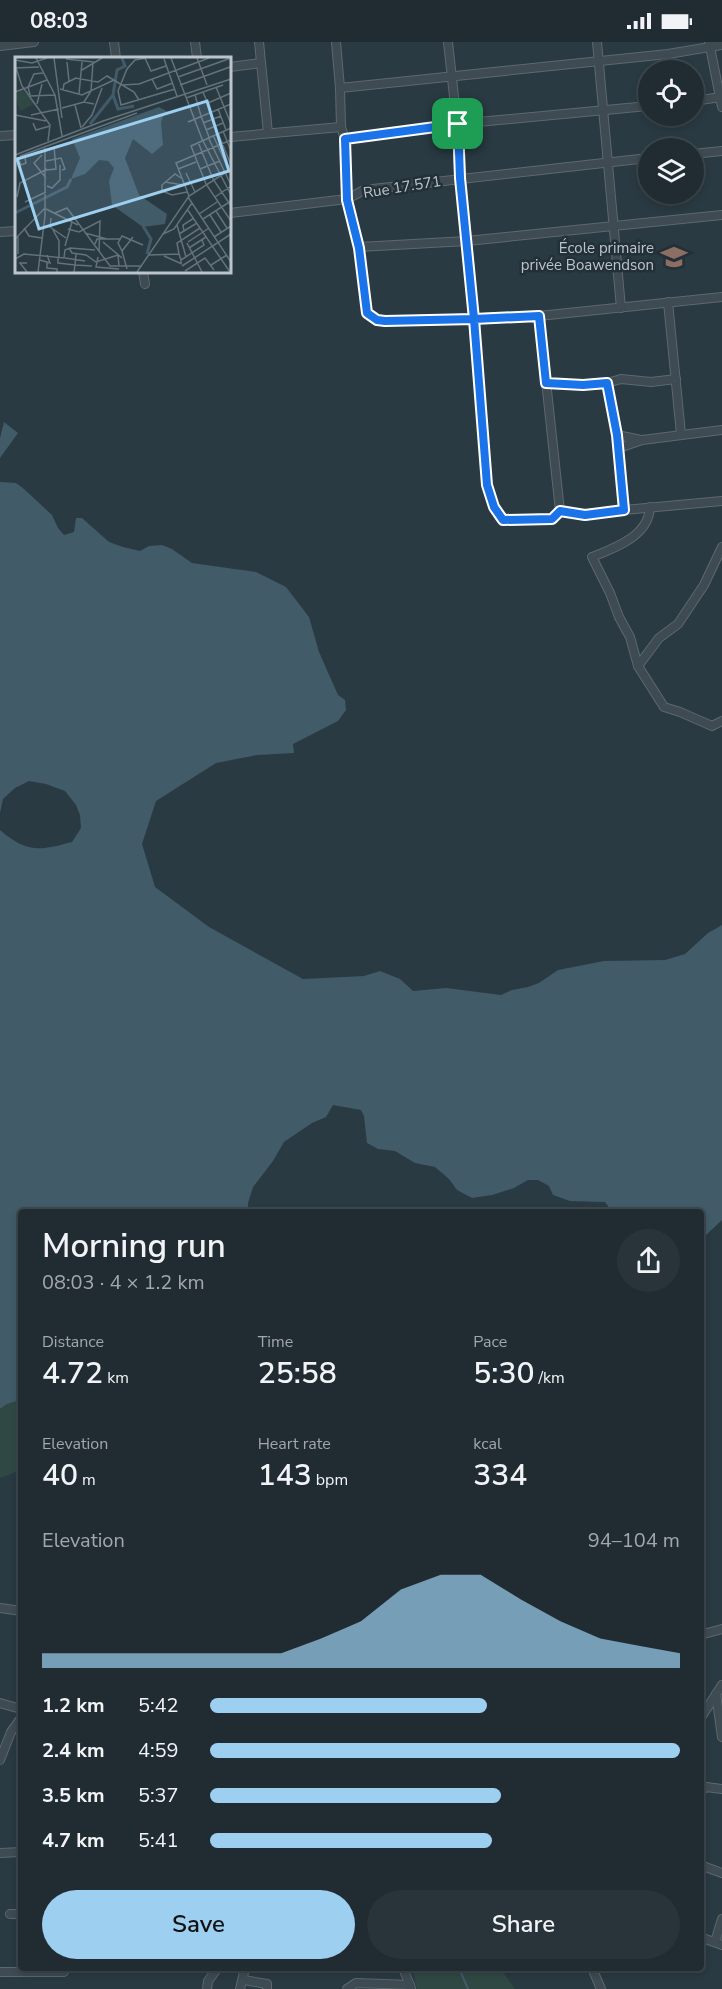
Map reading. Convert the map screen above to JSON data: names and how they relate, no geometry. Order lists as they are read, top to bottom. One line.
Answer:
{"streets":{"street":["Rue 17.571"]},"places":{"school or university":["École primaire privée Boawendson"]},"page":{"status":"08:03","heading":["Morning run","08:03 · 4 × 1.2 km"],"stats":[["Distance","4.72 km"],["Time","25:58"],["Pace","5:30 /km"],["Elevation","40 m"],["Heart rate","143 bpm"],["kcal","334"]],"chart":["Elevation","94–104 m"],"list":[{"name":"1.2 km","note":"5:42"},{"name":"2.4 km","note":"4:59"},{"name":"3.5 km","note":"5:37"},{"name":"4.7 km","note":"5:41"}],"buttons":["Save","Share"]}}
